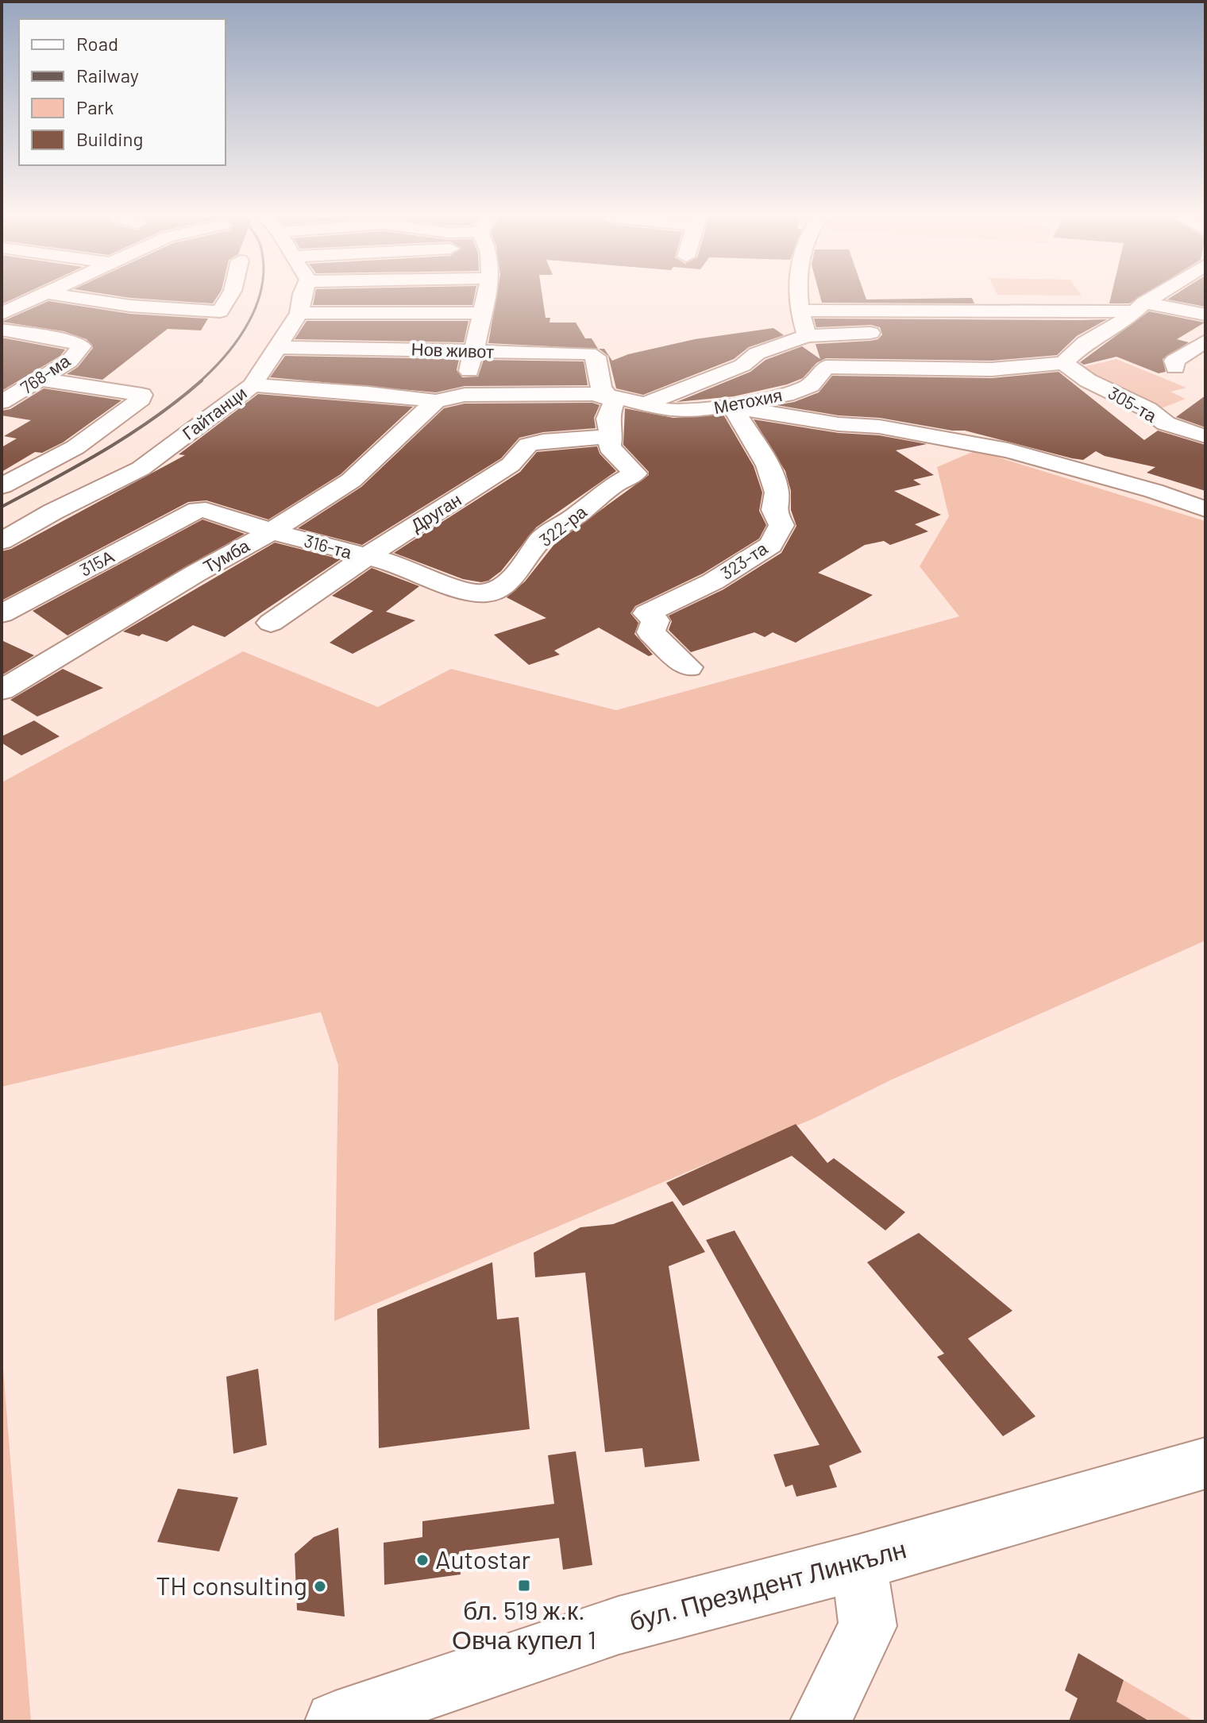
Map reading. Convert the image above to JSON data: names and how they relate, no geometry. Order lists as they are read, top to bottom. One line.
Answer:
{"streets":{"street":["Нов живот","768-ма","Метохия","305-та","Гайтанци","Друган","322-ра","316-та","Тумба","323-та","315А","бул. Президент Линкълн"]},"crossings":[["Нов живот","Метохия"],["Нов живот","Гайтанци"],["Метохия","Гайтанци"],["Метохия","Тумба"],["Метохия","323-та"],["Друган","322-ра"],["Друган","316-та"],["322-ра","316-та"],["316-та","Тумба"],["316-та","315А"]],"places":{"other":["Autostar","TH consulting"],"transit":["бл. 519 ж.к. Овча купел 1"]},"legend":["Road","Railway","Park","Building"]}
